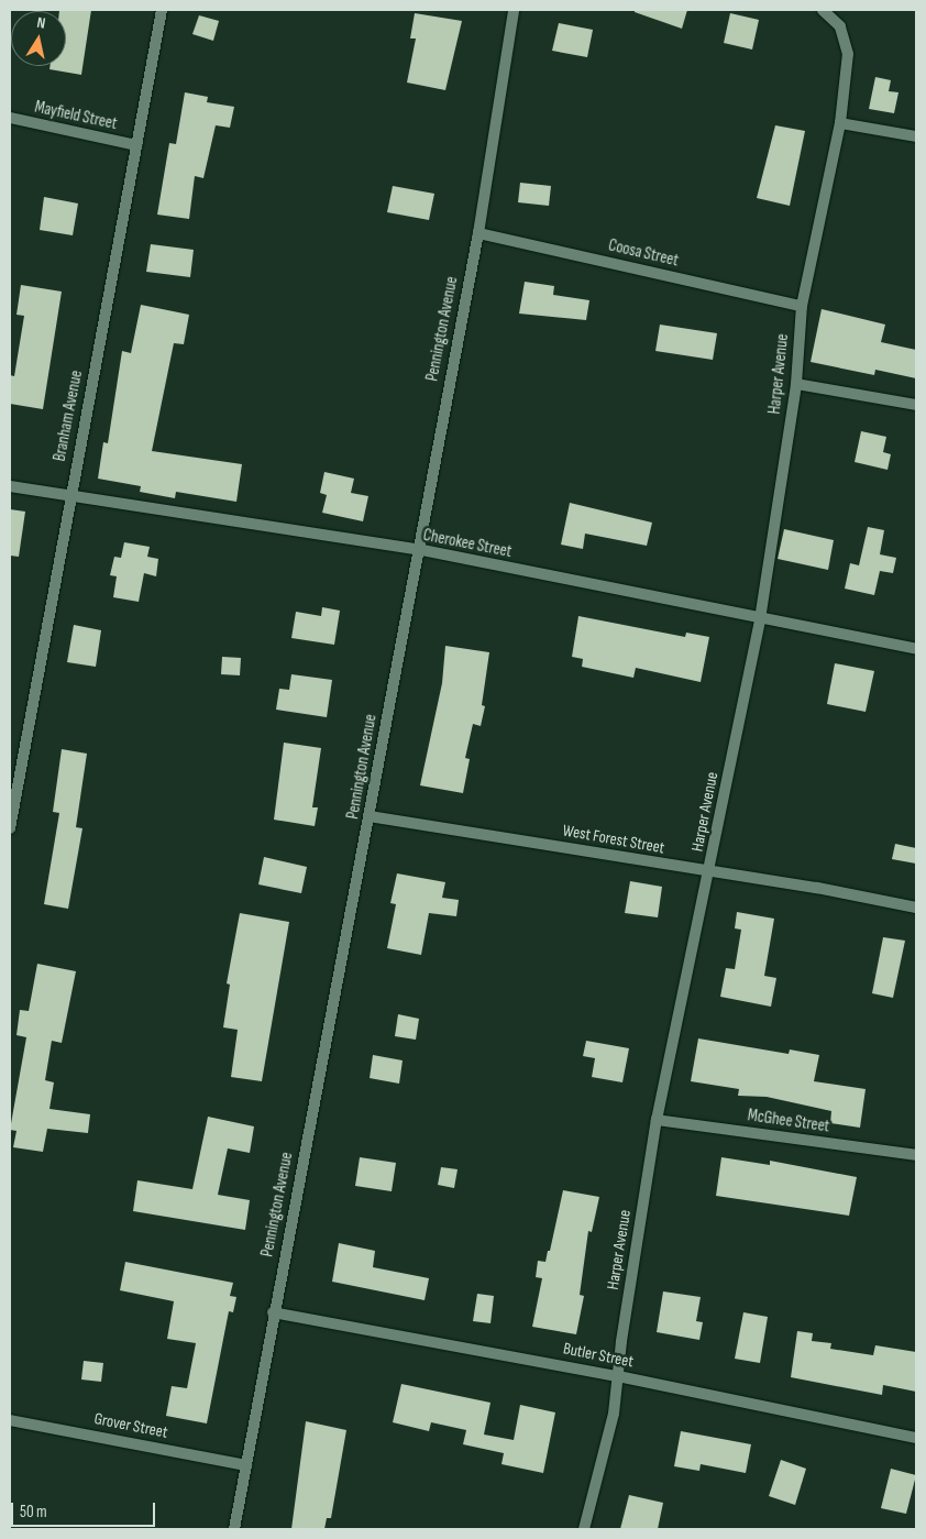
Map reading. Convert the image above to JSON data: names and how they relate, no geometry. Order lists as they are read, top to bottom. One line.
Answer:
{"streets":{"street":["Mayfield Street","Coosa Street","Pennington Avenue","Harper Avenue","Branham Avenue","Cherokee Street","West Forest Street","McGhee Street","Butler Street","Grover Street"]},"crossings":[["Mayfield Street","Branham Avenue"],["Coosa Street","Pennington Avenue"],["Coosa Street","Harper Avenue"],["Pennington Avenue","Cherokee Street"],["Pennington Avenue","West Forest Street"],["Pennington Avenue","Butler Street"],["Pennington Avenue","Grover Street"],["Harper Avenue","Cherokee Street"],["Harper Avenue","West Forest Street"],["Harper Avenue","McGhee Street"],["Harper Avenue","Butler Street"],["Branham Avenue","Cherokee Street"]],"scale_bar":"50 m","north":"top"}
